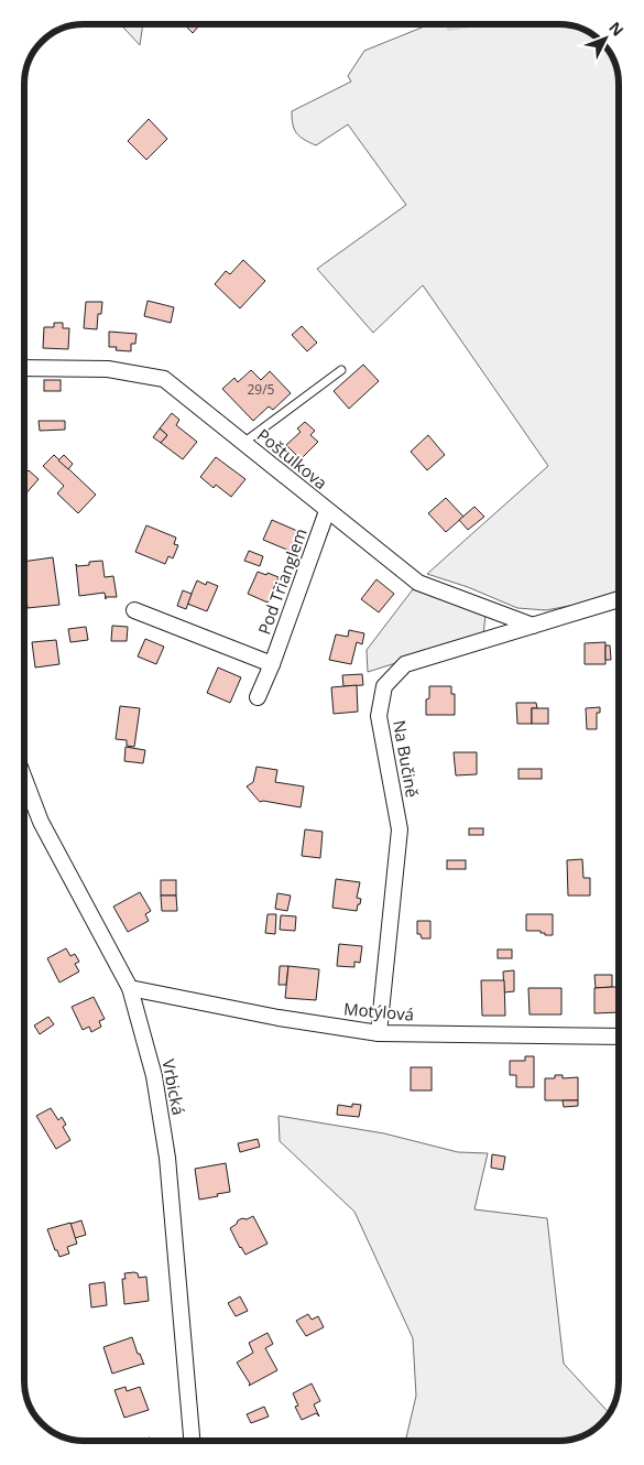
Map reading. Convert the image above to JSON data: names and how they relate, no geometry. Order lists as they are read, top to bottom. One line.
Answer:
{"streets":{"street":["Poštulkova","Pod Trianglem","Na Bučině","Motýlová","Vrbická"]},"crossings":[["Poštulkova","Pod Trianglem"],["Poštulkova","Na Bučině"],["Na Bučině","Motýlová"],["Motýlová","Vrbická"]],"house_numbers":["29/5"],"north":"top right"}
